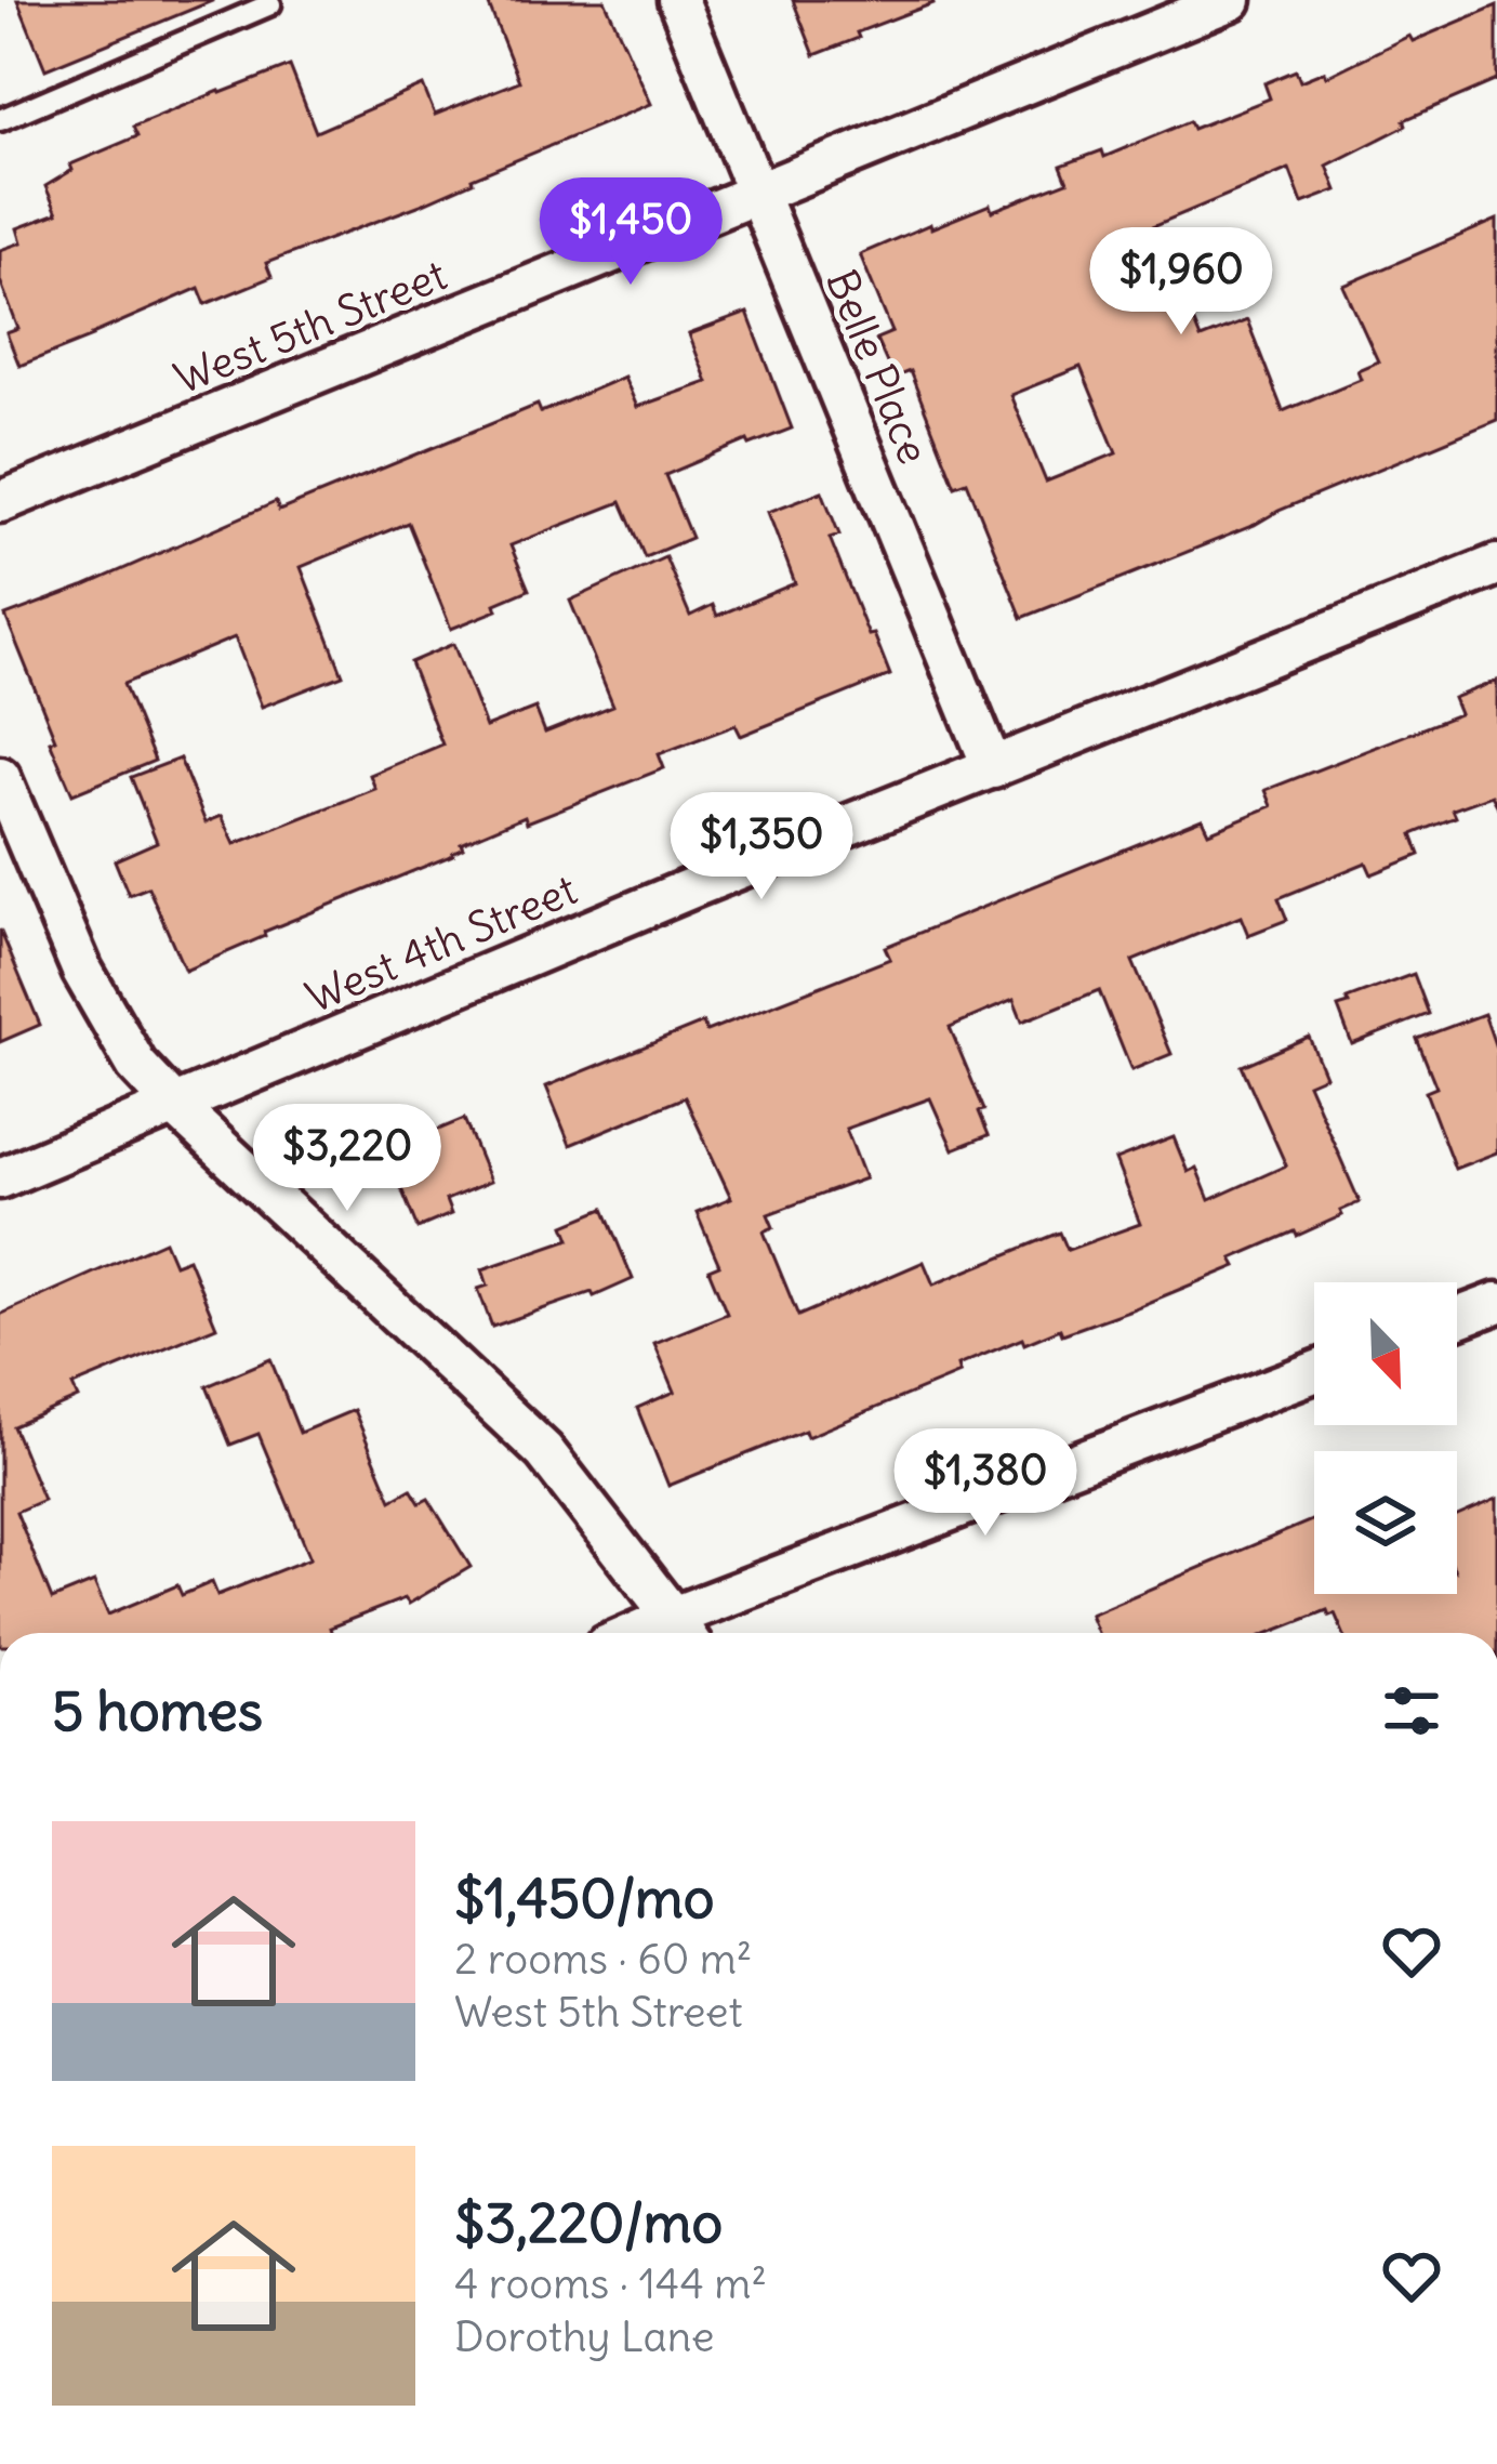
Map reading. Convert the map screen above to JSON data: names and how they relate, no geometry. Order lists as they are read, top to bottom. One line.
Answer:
{"streets":{"street":["West 5th Street","Belle Place","West 4th Street"]},"crossings":[["West 5th Street","Belle Place"],["Belle Place","West 4th Street"]],"north":"bottom right","page":{"price":["$1,450","$1,960","$1,350","$3,220","$1,380"],"heading":"5 homes","list":[{"name":"$1,450/mo","note":"2 rooms · 60 m² · West 5th Street"},{"name":"$3,220/mo","note":"4 rooms · 144 m² · Dorothy Lane"}]}}
